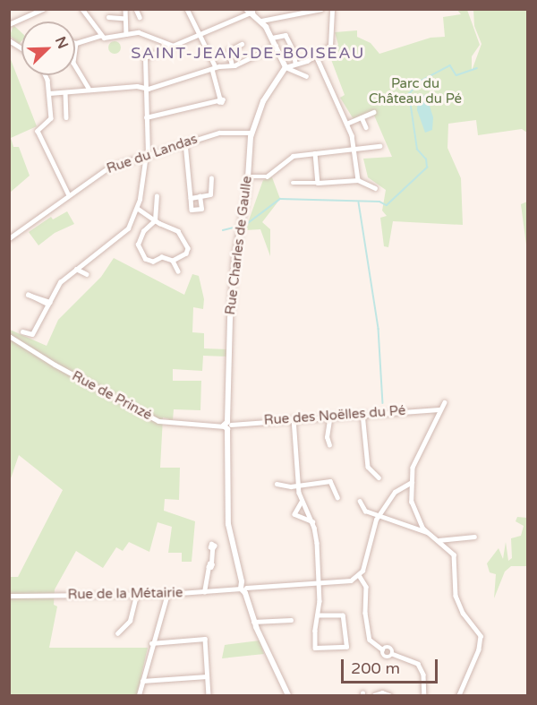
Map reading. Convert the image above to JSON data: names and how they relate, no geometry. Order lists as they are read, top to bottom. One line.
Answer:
{"streets":{"main road":["Rue Charles de Gaulle"],"street":["Rue du Landas","Rue de Prinzé","Rue des Noëlles du Pé","Rue de la Métairie"]},"crossings":[["Rue du Landas","Rue Charles de Gaulle"],["Rue Charles de Gaulle","Rue de Prinzé"],["Rue Charles de Gaulle","Rue des Noëlles du Pé"],["Rue Charles de Gaulle","Rue de la Métairie"],["Rue de Prinzé","Rue des Noëlles du Pé"]],"districts":["SAINT-JEAN-DE-BOISEAU"],"parks":["Parc du Château du Pé"],"scale_bar":"200 m","north":"top right"}
